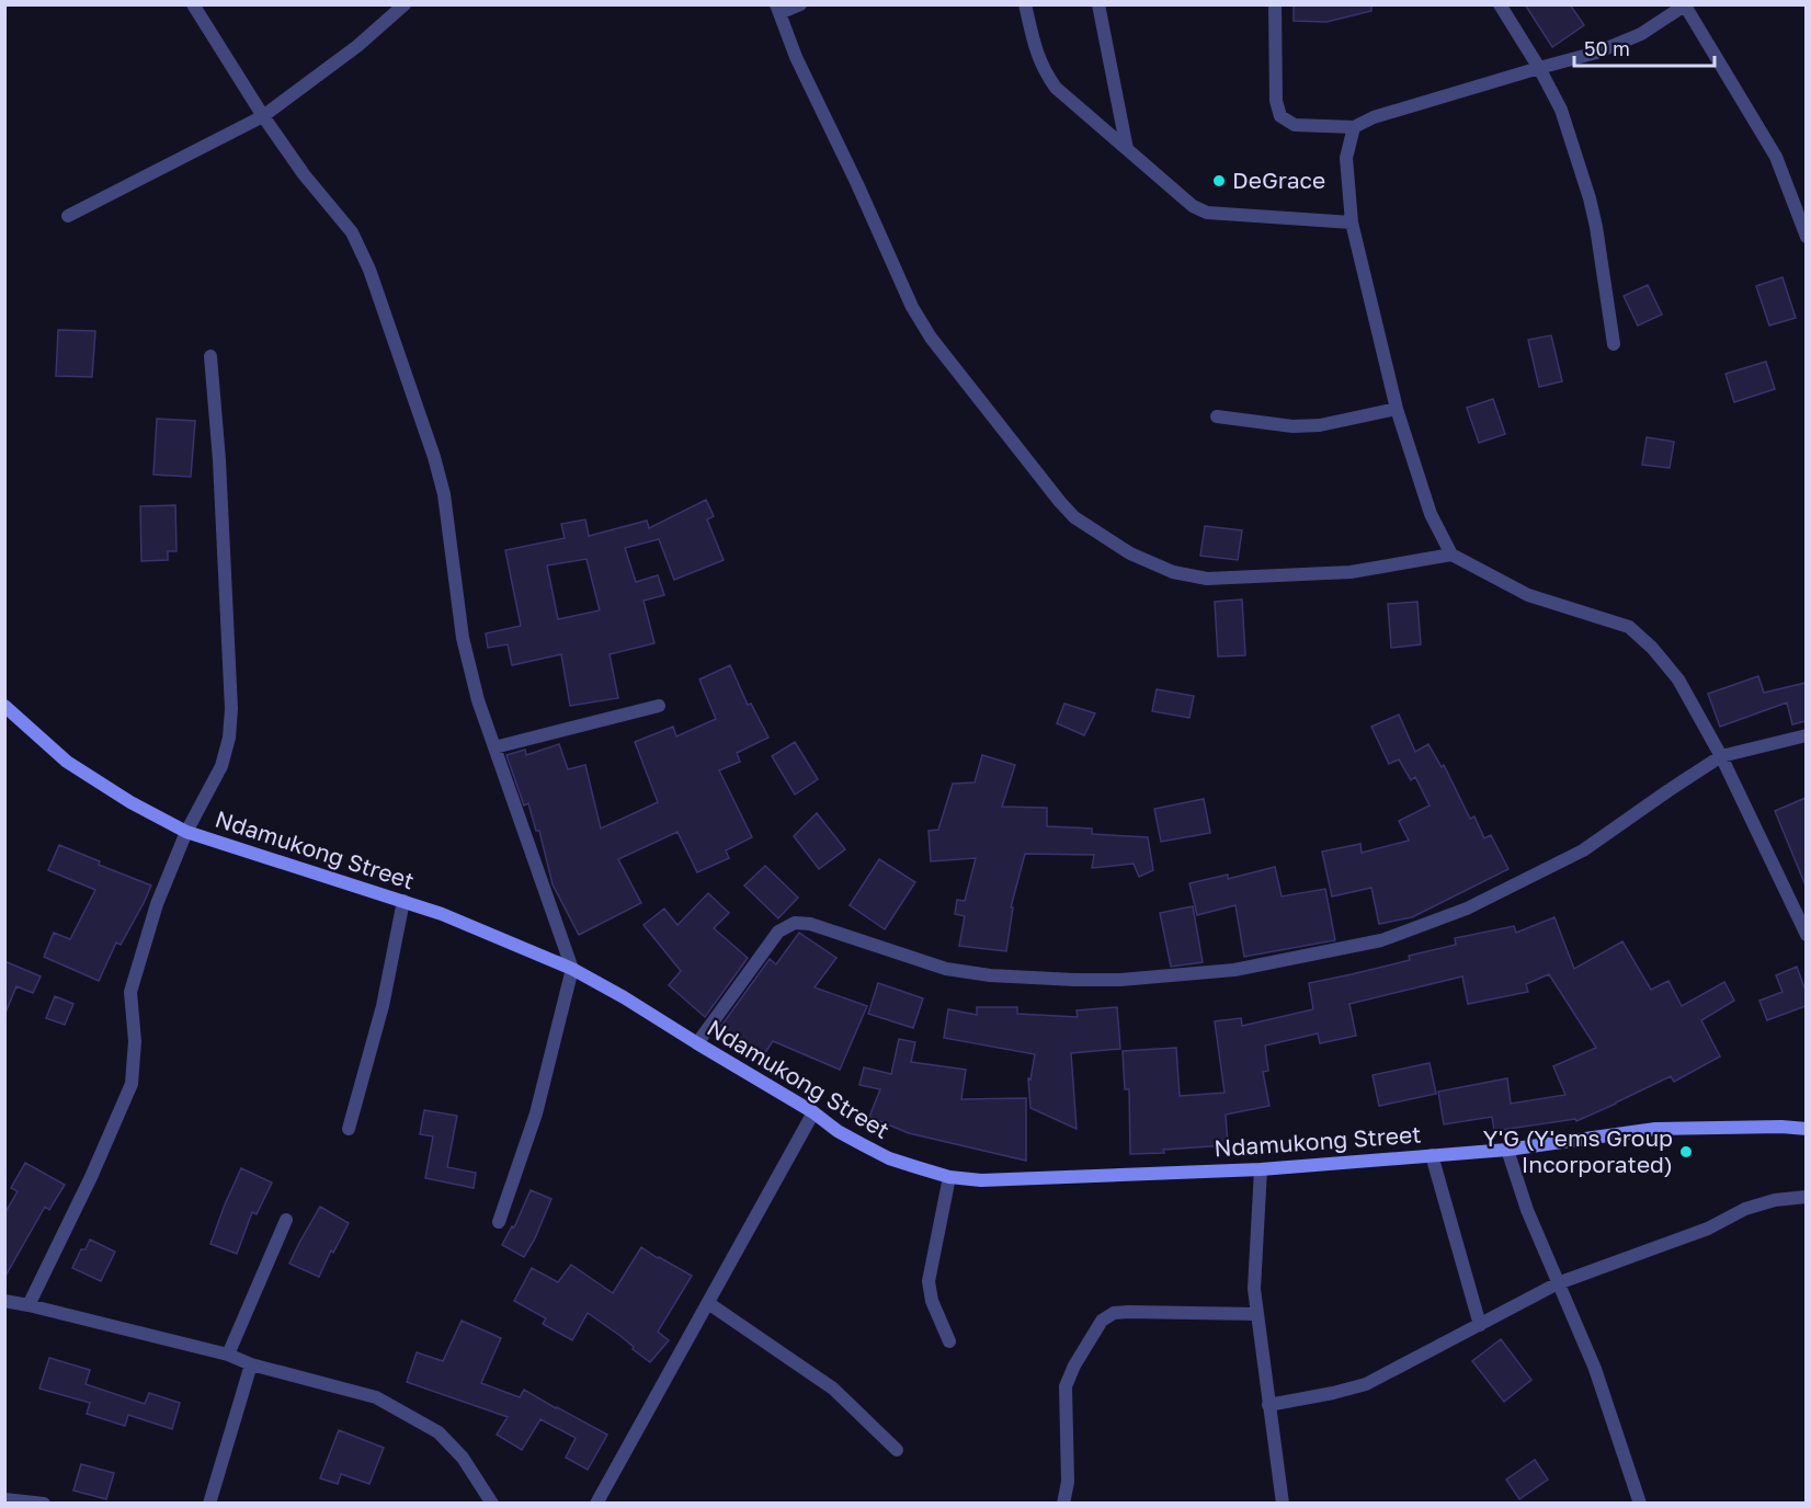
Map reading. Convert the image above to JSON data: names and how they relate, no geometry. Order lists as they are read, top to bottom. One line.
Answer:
{"streets":{"main road":["Ndamukong Street"]},"places":["DeGrace","Y'G (Y'ems Group Incorporated)"],"scale_bar":"50 m"}
